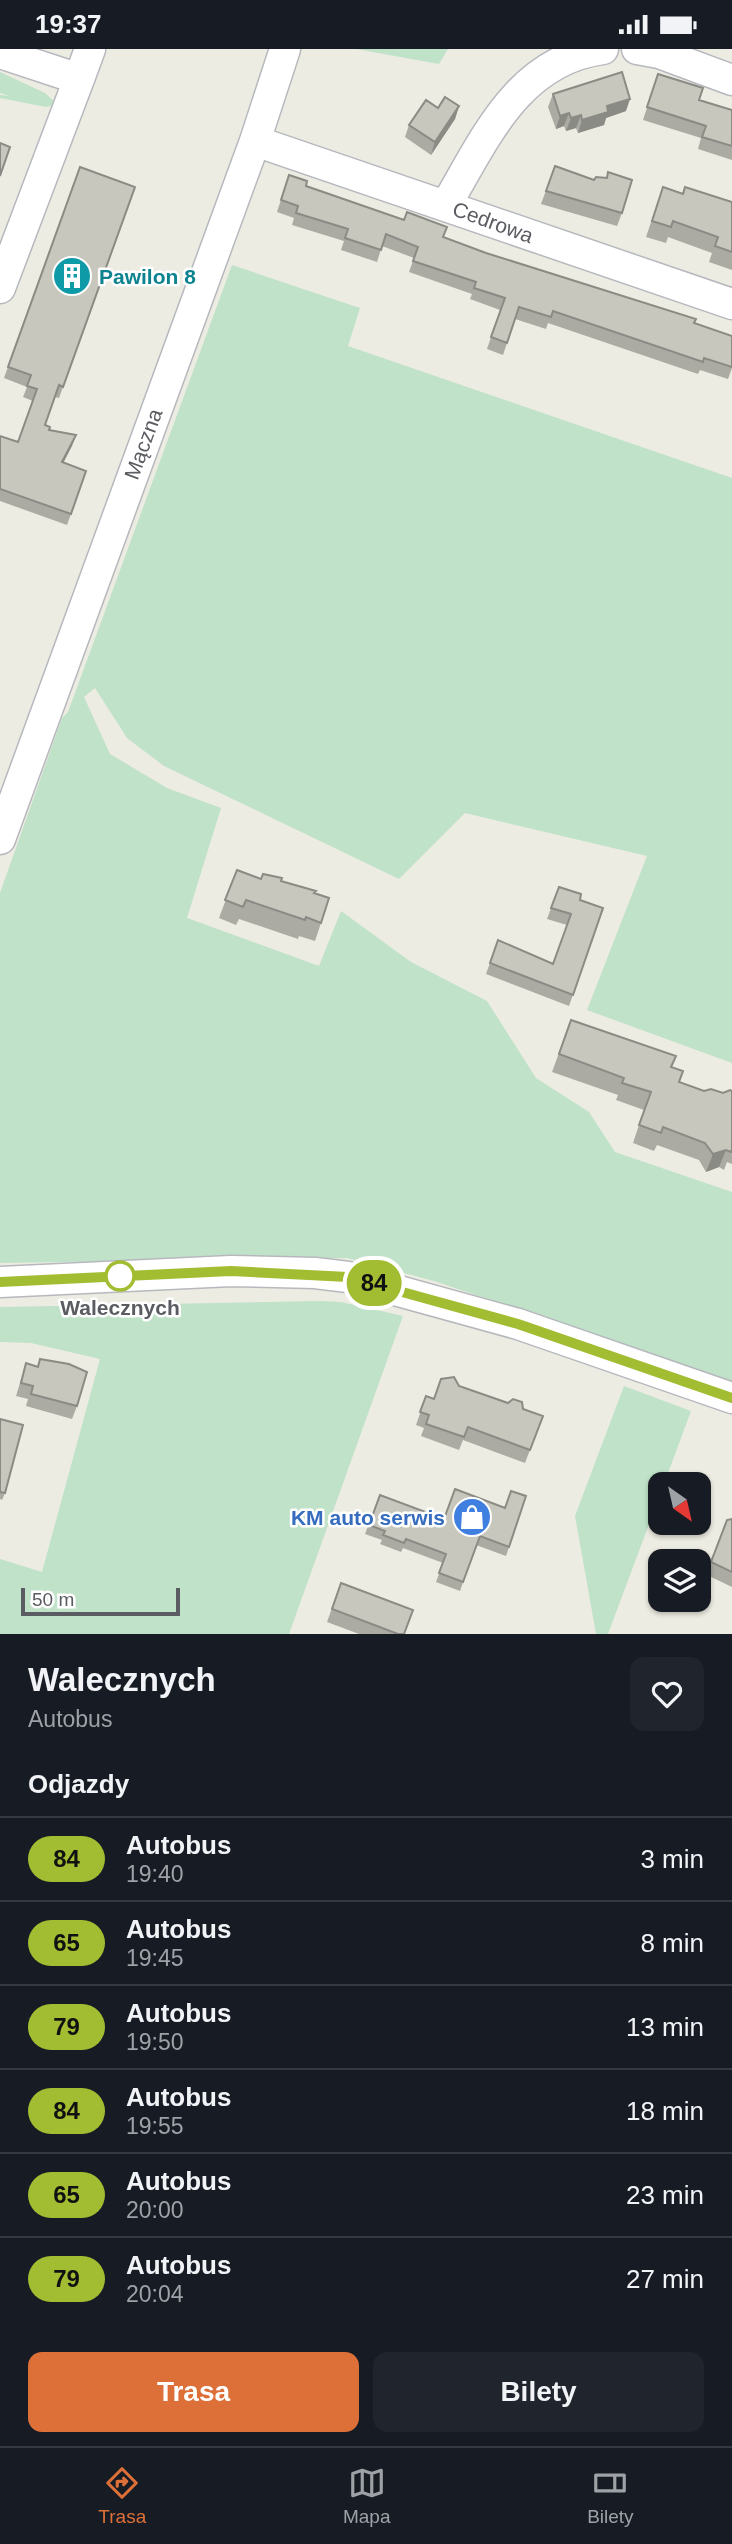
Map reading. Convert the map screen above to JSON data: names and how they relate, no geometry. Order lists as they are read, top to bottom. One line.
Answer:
{"streets":{"street":["Cedrowa","Mączna"]},"crossings":[["Cedrowa","Mączna"]],"places":{"building":["Pawilon 8"],"other":["Walecznych"],"shop":["KM auto serwis"]},"lines":["bus line 84"],"scale_bar":"50 m","north":"bottom right","page":{"status":"19:37","on_map":"84","scale":"50 m","heading":[["Walecznych","Autobus"],"Odjazdy"],"list":[{"mark":"84","name":"Autobus","note":"19:40","value":"3 min"},{"mark":"65","name":"Autobus","note":"19:45","value":"8 min"},{"mark":"79","name":"Autobus","note":"19:50","value":"13 min"},{"mark":"84","name":"Autobus","note":"19:55","value":"18 min"},{"mark":"65","name":"Autobus","note":"20:00","value":"23 min"},{"mark":"79","name":"Autobus","note":"20:04","value":"27 min"}],"buttons":["Trasa","Bilety"],"tabs":["Trasa","Mapa","Bilety"]}}
